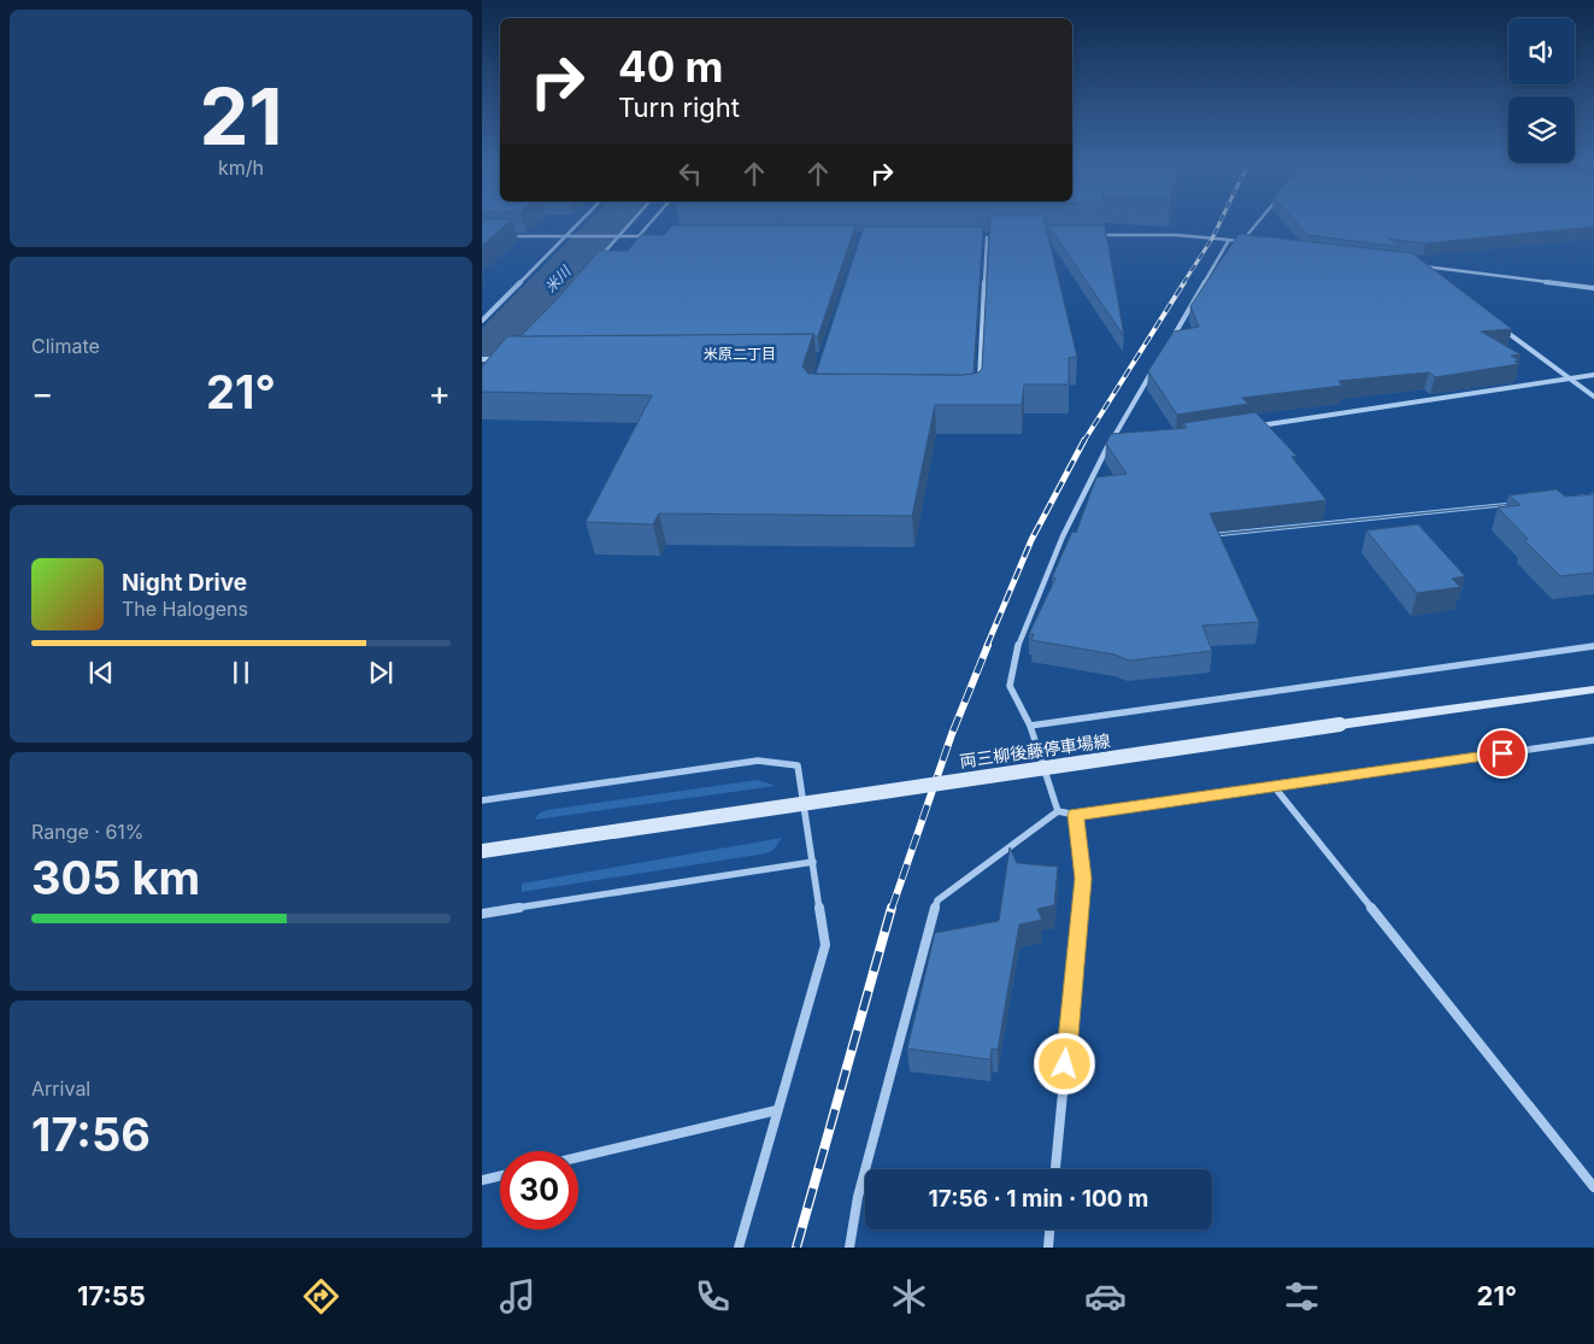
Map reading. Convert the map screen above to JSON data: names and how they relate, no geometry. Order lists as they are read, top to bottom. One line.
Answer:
{"streets":{"main road":["両三柳後藤停車場線"]},"districts":["米原二丁目"],"water":["米川"],"page":{"tile":[["21","km/h"],"Climate",["Range · 61%","305 km"],["Arrival","17:56"]],"turn":["40 m","Turn right"],"heat":["−","21°","+"],"song":["Night Drive","The Halogens"],"limit":"30","trip":"17:56 · 1 min · 100 m","tabs":["17:55","21°"]}}
